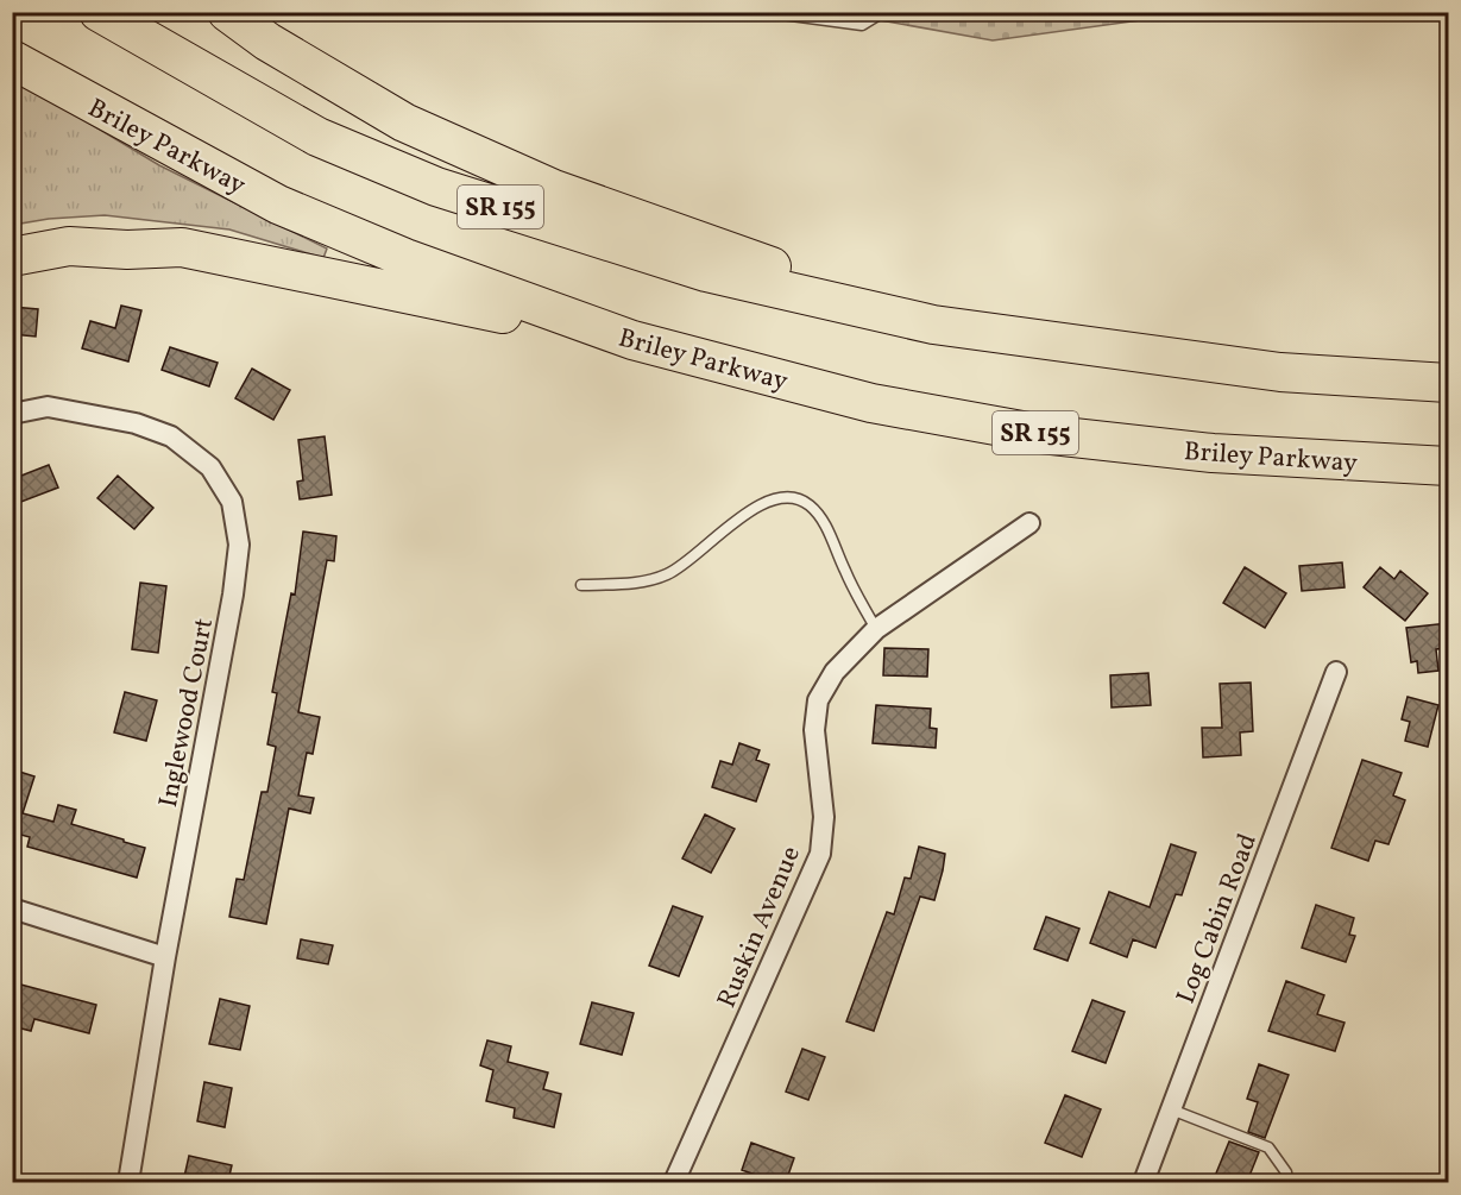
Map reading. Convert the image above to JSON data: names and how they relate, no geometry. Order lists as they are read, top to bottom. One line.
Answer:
{"streets":{"highway":["Briley Parkway","SR 155"],"street":["Inglewood Court","Log Cabin Road","Ruskin Avenue"]}}
